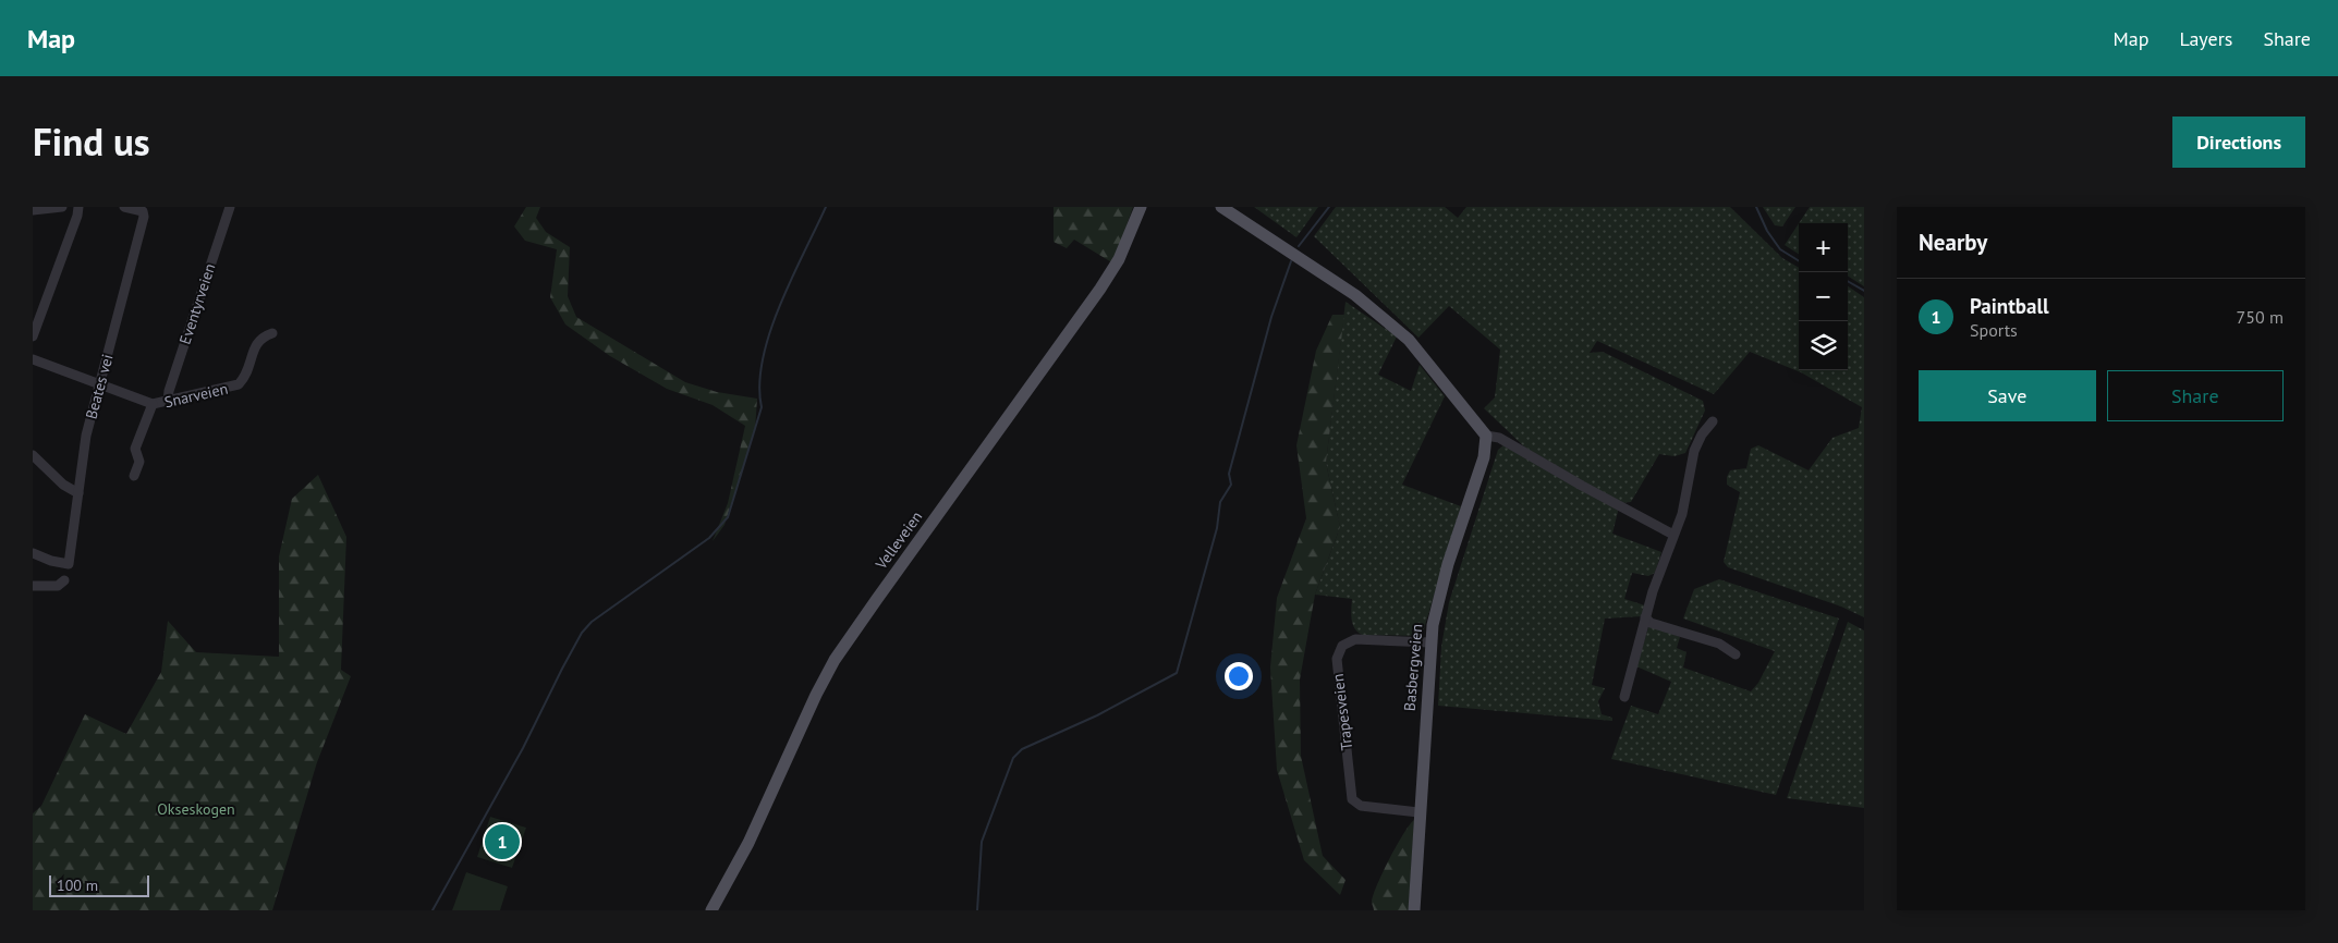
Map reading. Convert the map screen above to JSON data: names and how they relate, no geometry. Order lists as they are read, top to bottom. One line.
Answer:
{"streets":{"main road":["Velleveien","Basbergveien"],"street":["Eventyrveien","Beates vei","Snarveien","Trapesveien"]},"crossings":[["Eventyrveien","Snarveien"],["Beates vei","Snarveien"],["Basbergveien","Trapesveien"]],"parks":["Okseskogen"],"scale_bar":"100 m","page":{"header":"Map","nav":["Map","Layers","Share"],"title":"Find us","buttons":["Directions",["Save","Share"]],"heading":"Nearby","map_buttons":["+","−"],"list":[{"mark":"1","name":"Paintball","note":"Sports","value":"750 m"}],"pins":"1","scale":"100 m"}}
